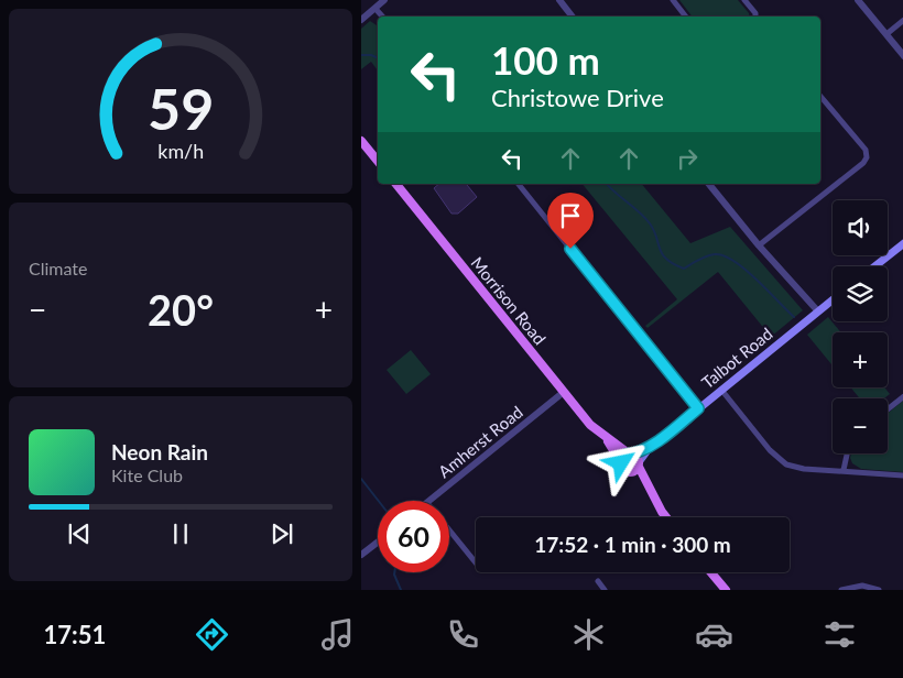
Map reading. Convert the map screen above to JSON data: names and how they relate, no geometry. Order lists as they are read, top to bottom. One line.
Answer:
{"streets":{"main road":["Morrison Road","Talbot Road"],"street":["Amherst Road"]},"crossings":[["Morrison Road","Talbot Road"],["Morrison Road","Amherst Road"]],"page":{"turn":["100 m","Christowe Drive"],"map_buttons":["+","−"],"tile":"Climate","heat":["−","20°","+"],"song":["Neon Rain","Kite Club"],"limit":"60","trip":"17:52 · 1 min · 300 m","tabs":"17:51","gauge":["59","km/h"]}}
